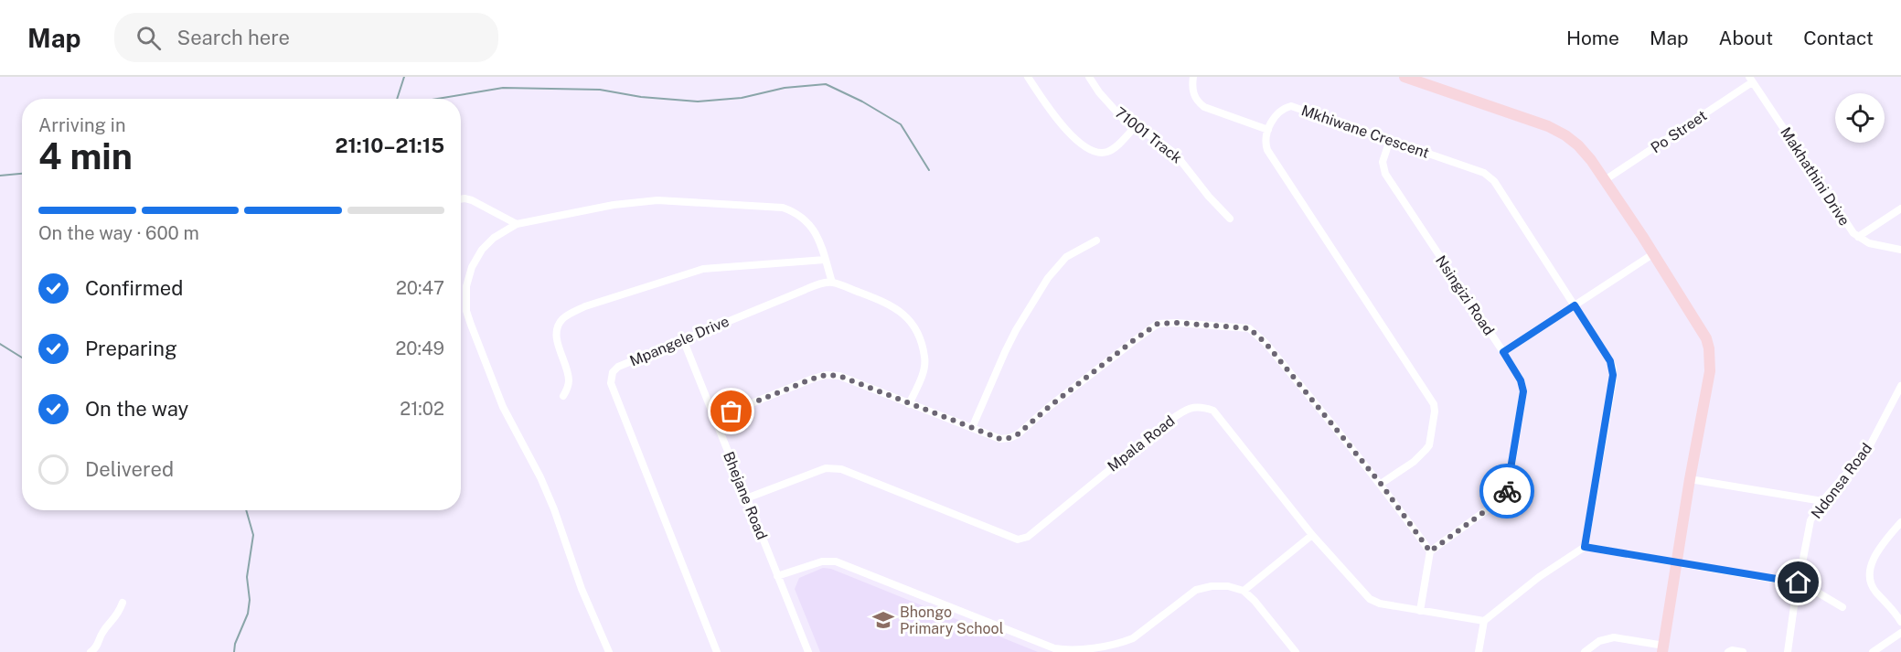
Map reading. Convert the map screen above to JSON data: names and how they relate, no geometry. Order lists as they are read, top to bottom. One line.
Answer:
{"streets":{"street":["Mkhiwane Crescent","Po Street","71001 Track","Makhathini Drive","Nsingizi Road","Mpangele Drive","Mpala Road","Ndonsa Road","Bhejane Road"]},"crossings":[["Mkhiwane Crescent","Nsingizi Road"],["Po Street","Makhathini Drive"],["Mpangele Drive","Bhejane Road"],["Mpala Road","Bhejane Road"]],"places":{"school or university":["Bhongo Primary School"]},"page":{"header":"Map","search":"Search here","nav":["Home","Map","About","Contact"],"heading":["4 min","Arriving in","21:10–21:15"],"bar":"On the way · 600 m","list":[["Confirmed","20:47"],["Preparing","20:49"],["On the way","21:02"],"Delivered"]}}
